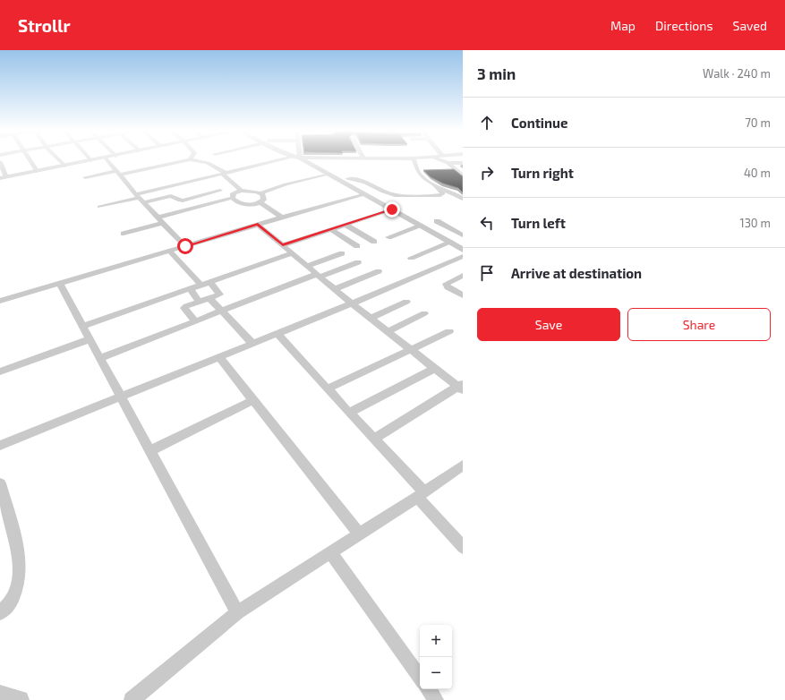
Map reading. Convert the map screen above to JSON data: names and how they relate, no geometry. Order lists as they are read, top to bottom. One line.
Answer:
{"page":{"header":"Strollr","nav":["Map","Directions","Saved"],"heading":["3 min","Walk · 240 m"],"list":[["Continue","70 m"],["Turn right","40 m"],["Turn left","130 m"],"Arrive at destination"],"buttons":["Save","Share"],"map_buttons":["+","−"]}}
